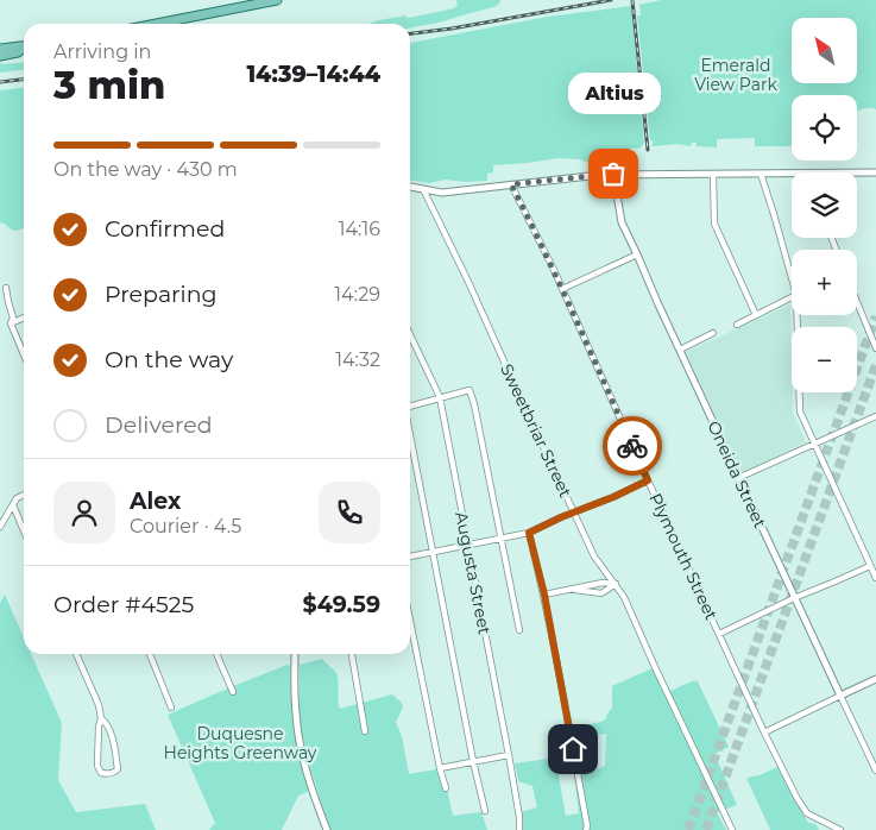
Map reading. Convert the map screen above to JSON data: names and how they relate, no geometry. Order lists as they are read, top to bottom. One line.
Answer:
{"streets":{"street":["Sweetbriar Street","Oneida Street","Plymouth Street","Augusta Street"]},"parks":["Emerald View Park","Duquesne Heights Greenway"],"places":["Altius"],"north":"top left","page":{"map_buttons":["+","−"],"heading":["3 min","Arriving in","14:39–14:44"],"panel":["Alex","Courier · 4.5","Order #4525","$49.59"],"bubble":"Altius","bar":"On the way · 430 m","list":[["Confirmed","14:16"],["Preparing","14:29"],["On the way","14:32"],"Delivered"]}}
